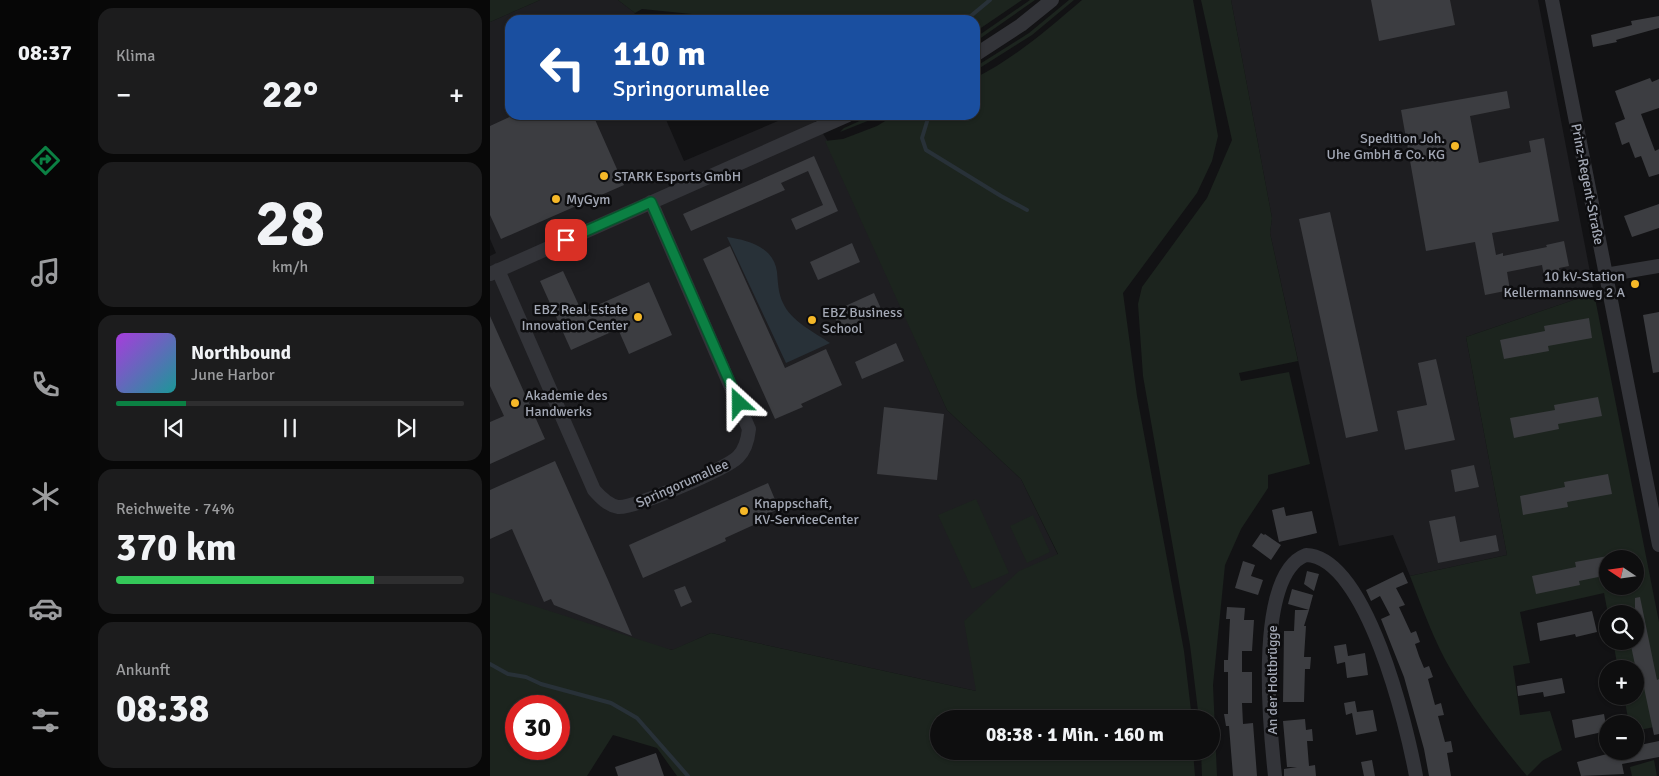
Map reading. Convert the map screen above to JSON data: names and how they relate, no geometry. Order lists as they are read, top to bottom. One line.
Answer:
{"streets":{"street":["Prinz-Regent-Straße","Springorumallee","An der Holtbrügge"]},"places":["Spedition Joh. Uhe GmbH & Co. KG","STARK Esports GmbH","MyGym","10 kV-Station Kellermannsweg 2 A","EBZ Real Estate Innovation Center","EBZ Business School","Akademie des Handwerks","Knappschaft, KV-ServiceCenter"],"north":"left","page":{"tabs":"08:37","tile":["Klima",["28","km/h"],["Reichweite · 74%","370 km"],["Ankunft","08:38"]],"turn":["110 m","Springorumallee"],"heat":["−","22°","+"],"song":["Northbound","June Harbor"],"map_buttons":["+","−"],"limit":"30","trip":"08:38 · 1 Min. · 160 m"}}
